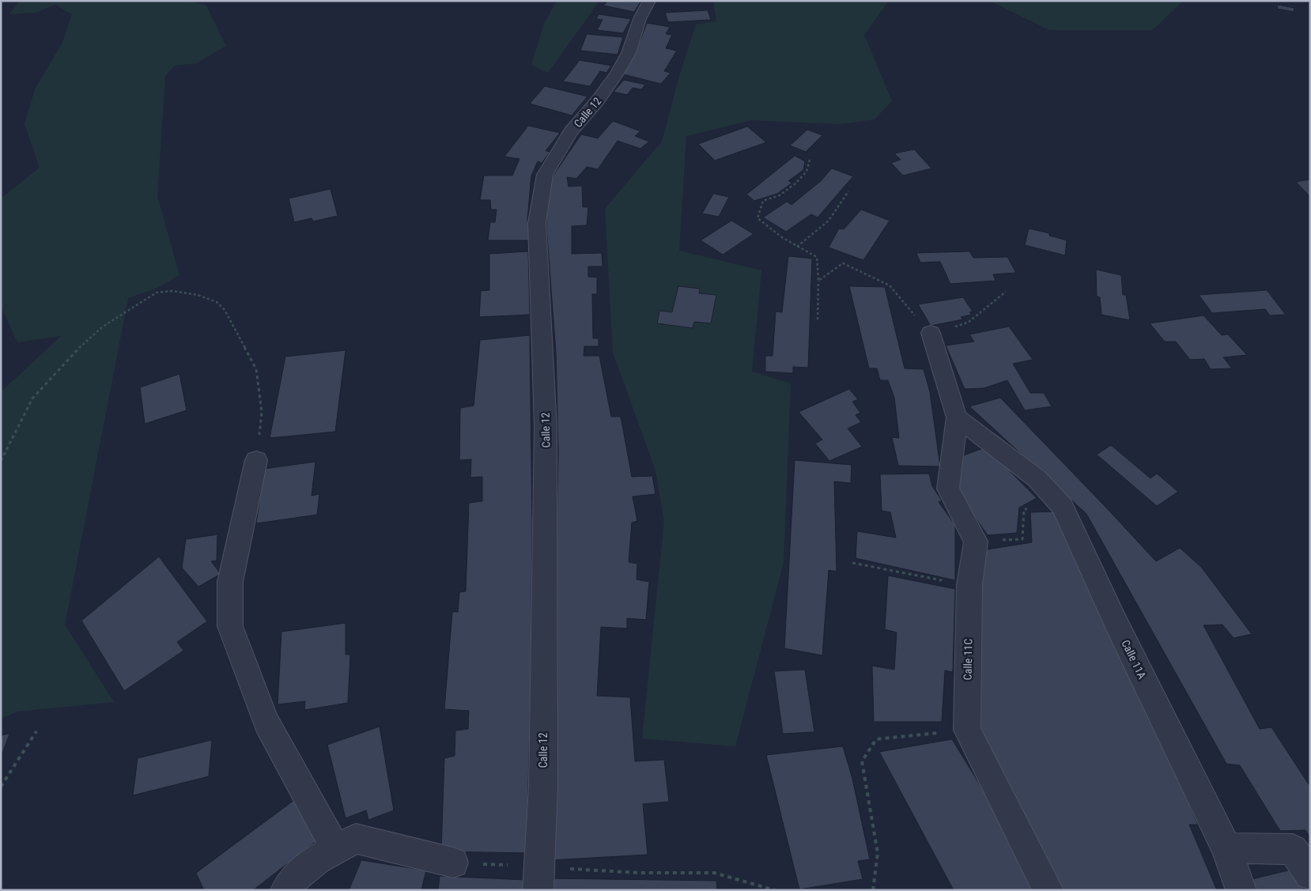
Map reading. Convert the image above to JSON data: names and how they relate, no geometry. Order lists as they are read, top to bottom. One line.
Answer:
{"streets":{"street":["Calle 12","Calle 11C","Calle 11A"]}}
